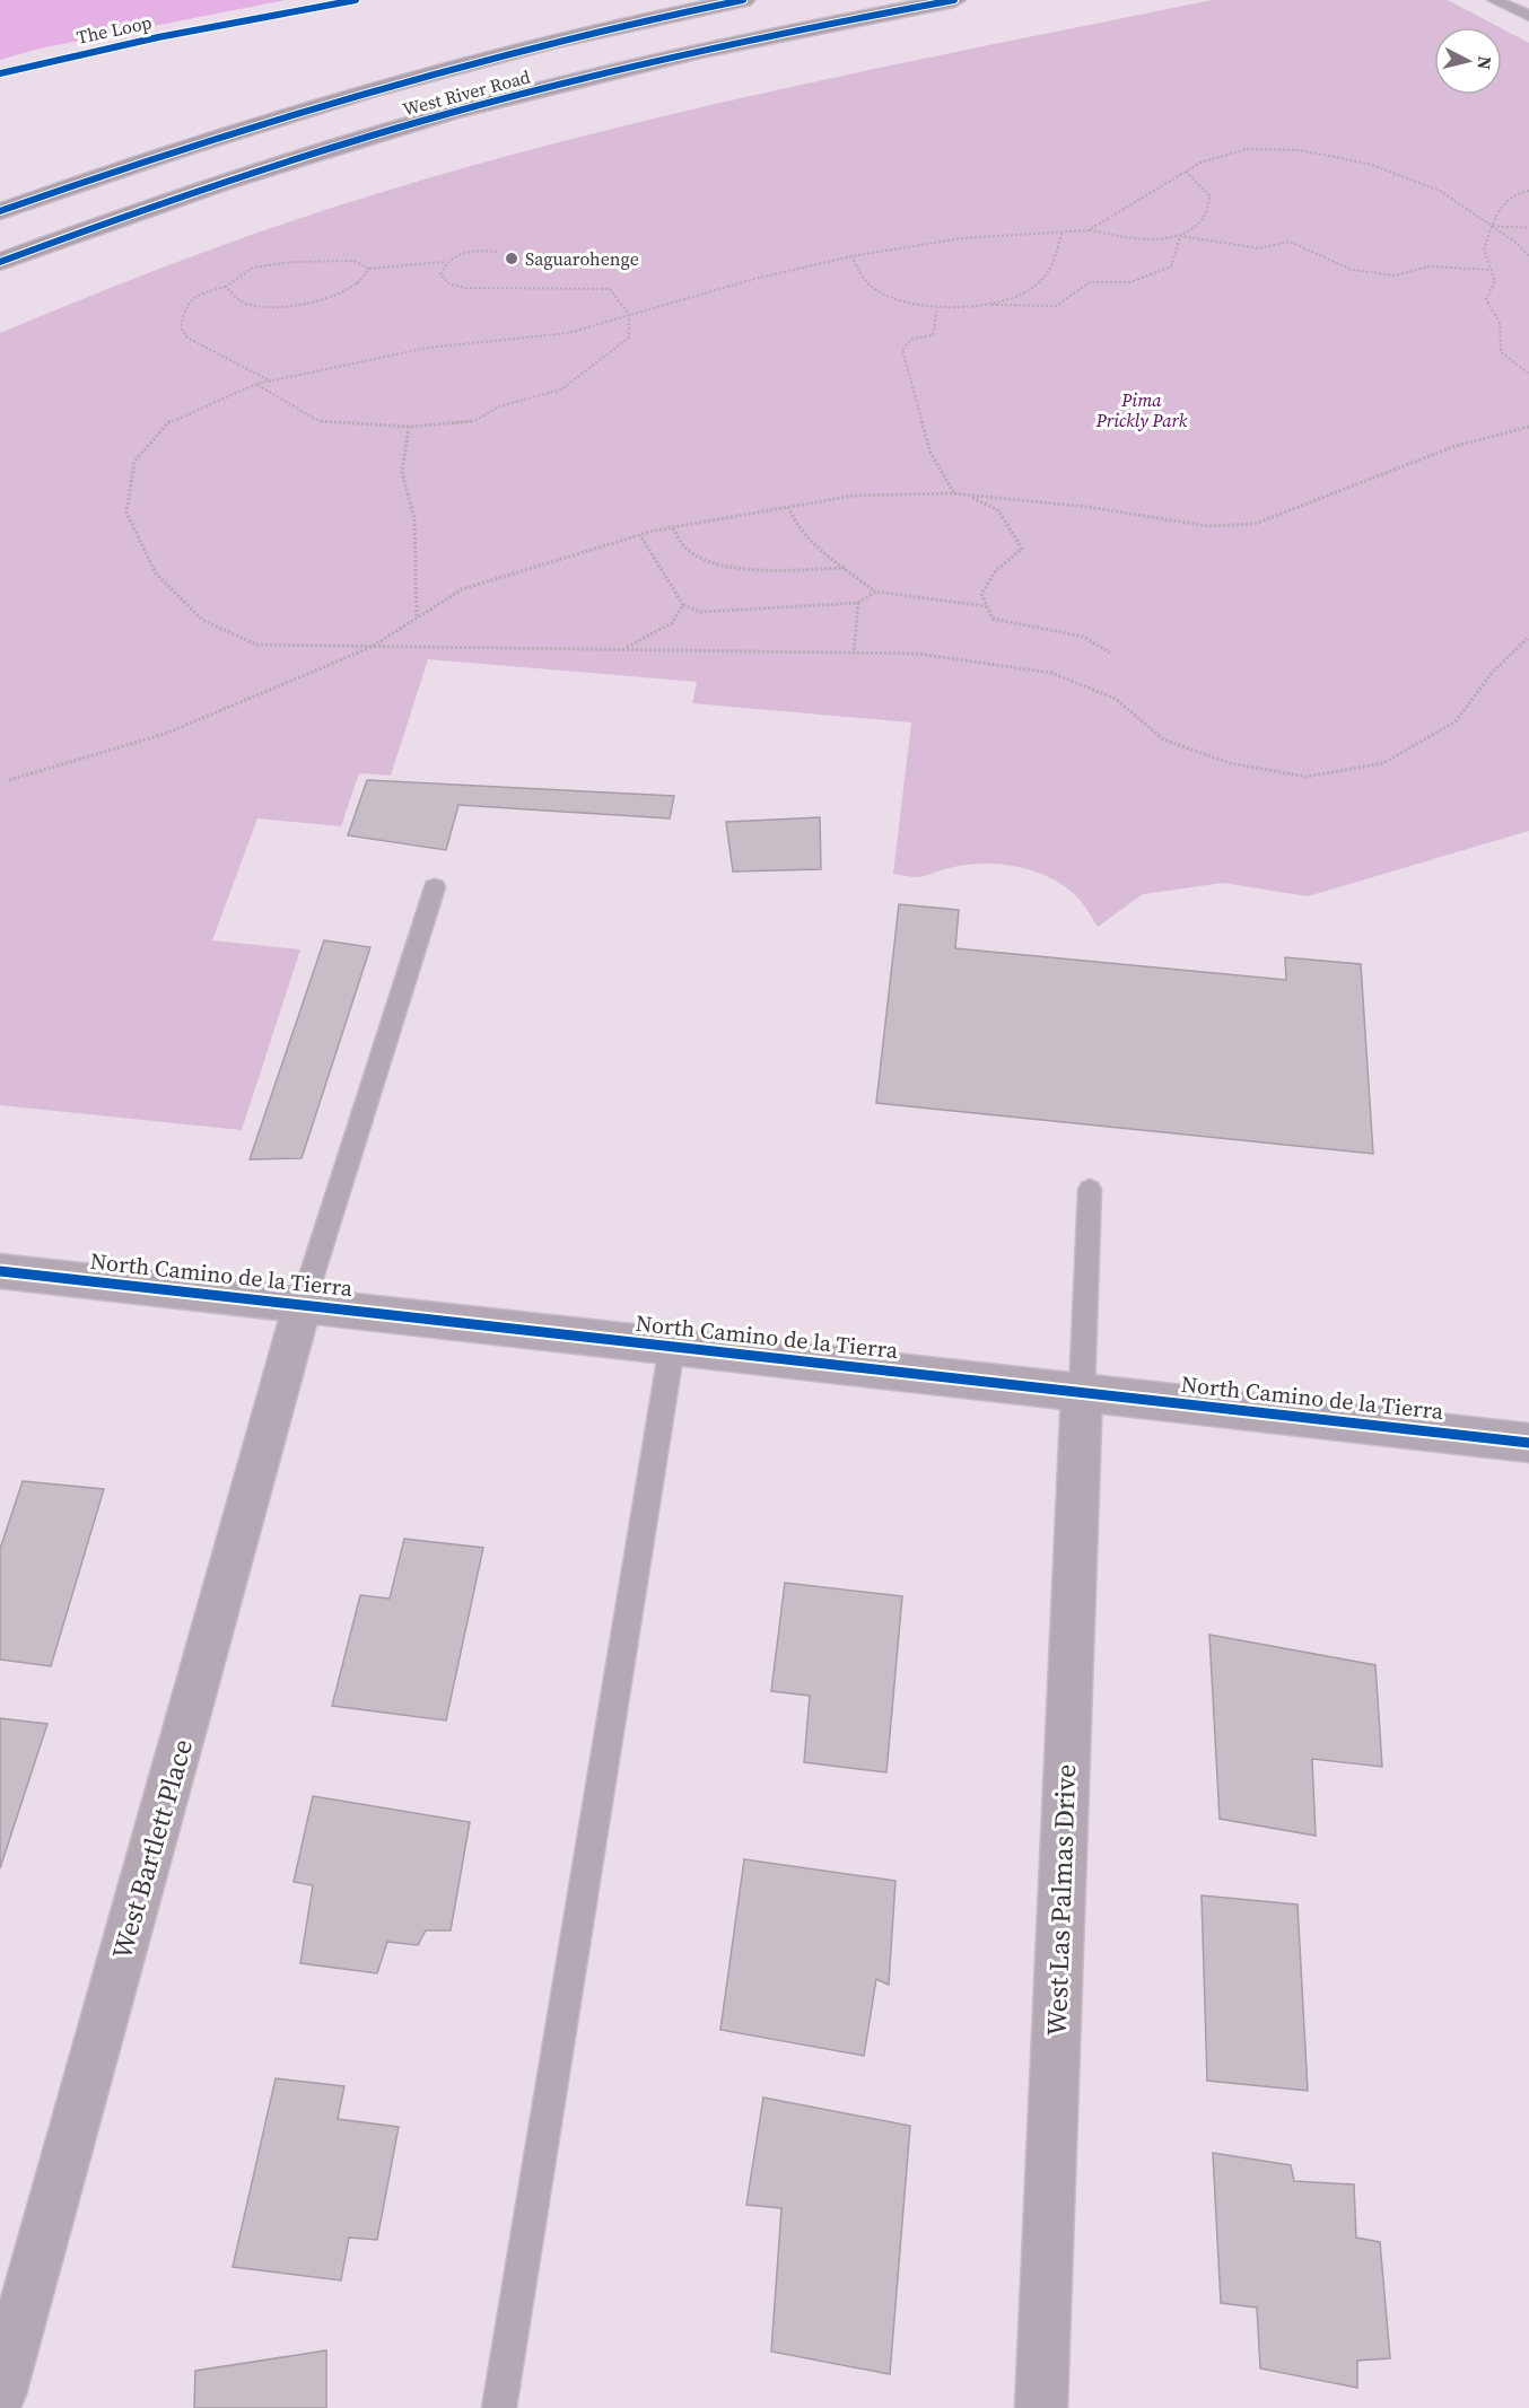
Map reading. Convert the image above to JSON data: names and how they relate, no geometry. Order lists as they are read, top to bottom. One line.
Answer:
{"streets":{"main road":["West River Road"],"street":["North Camino de la Tierra","West Bartlett Place","West Las Palmas Drive"],"cycle path":["The Loop"]},"crossings":[["North Camino de la Tierra","West Bartlett Place"],["North Camino de la Tierra","West Las Palmas Drive"]],"parks":["Pima Prickly Park"],"places":["Saguarohenge"],"north":"right"}
